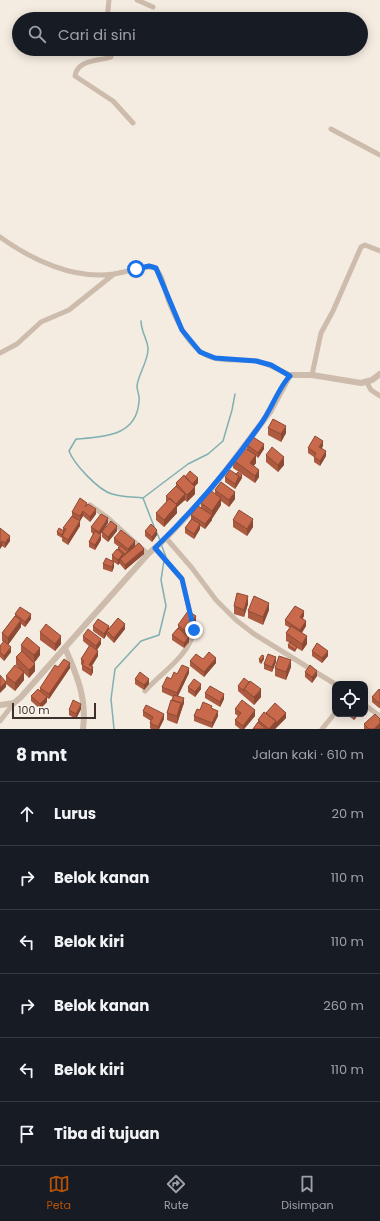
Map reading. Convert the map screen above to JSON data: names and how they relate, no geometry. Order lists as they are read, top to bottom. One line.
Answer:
{"scale_bar":"100 m","page":{"search":"Cari di sini","scale":"100 m","heading":["8 mnt","Jalan kaki · 610 m"],"list":[["Lurus","20 m"],["Belok kanan","110 m"],["Belok kiri","110 m"],["Belok kanan","260 m"],["Belok kiri","110 m"],"Tiba di tujuan"],"nav":["Peta","Rute","Disimpan"]}}
